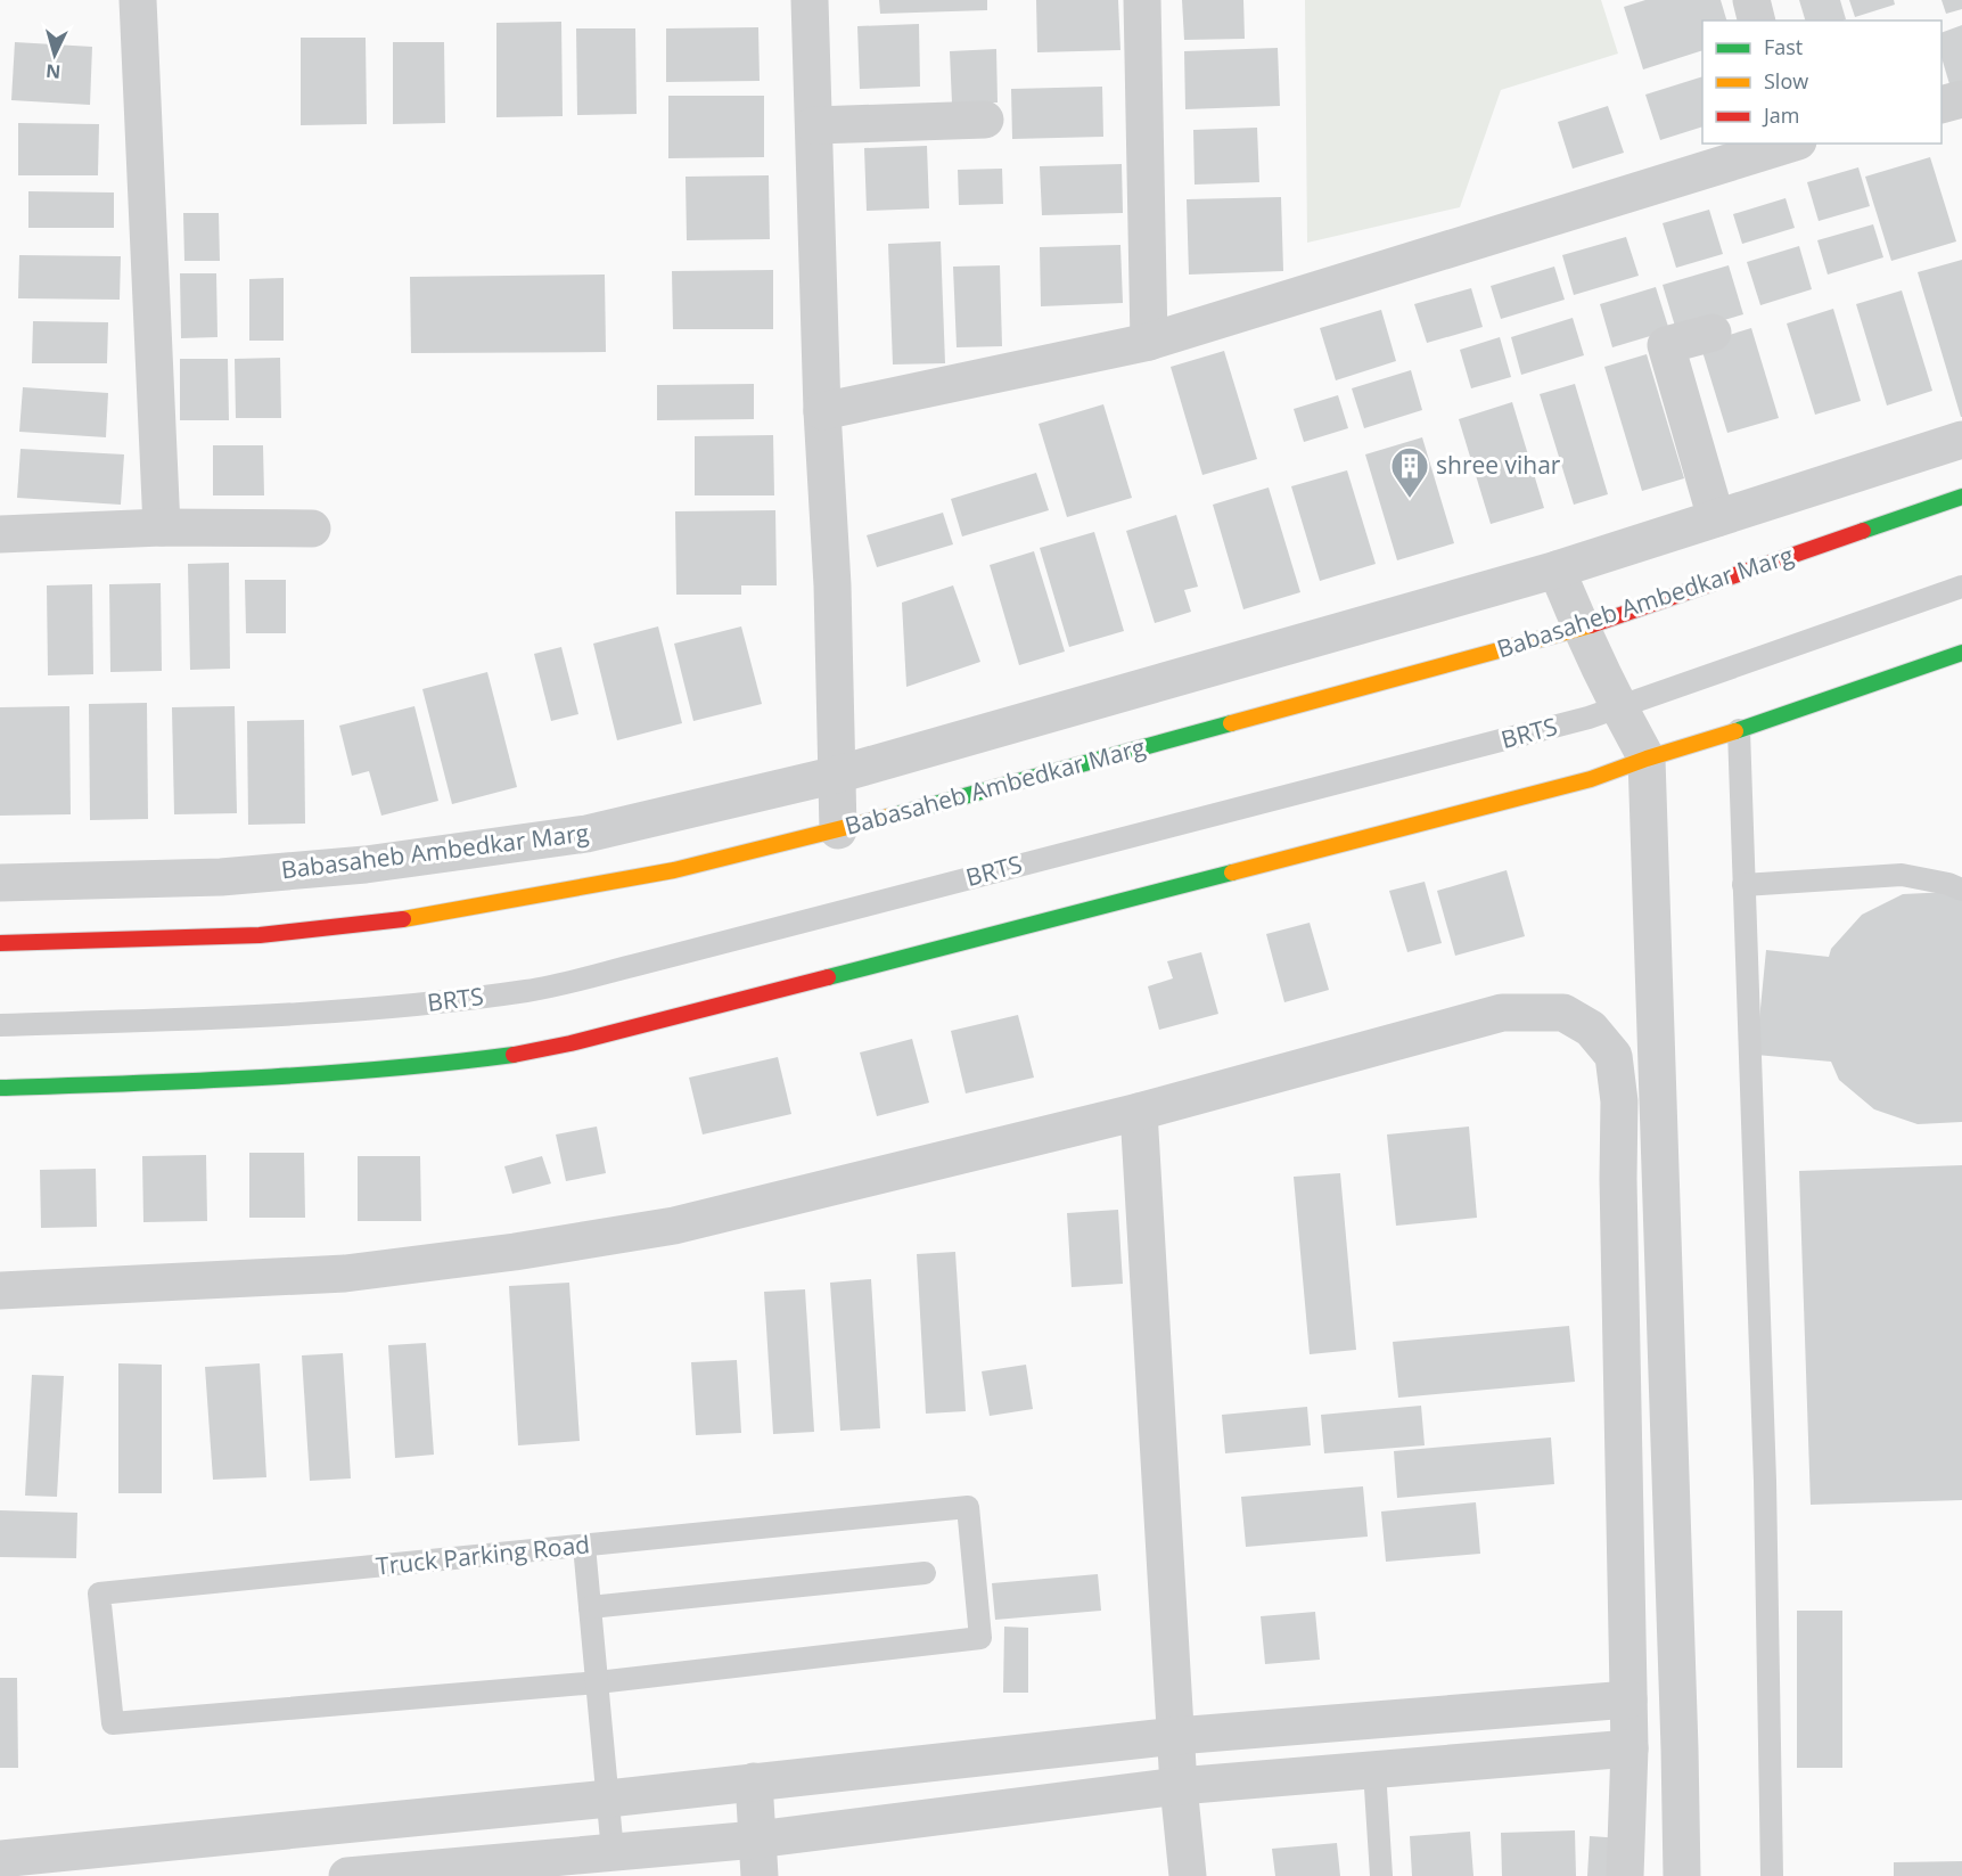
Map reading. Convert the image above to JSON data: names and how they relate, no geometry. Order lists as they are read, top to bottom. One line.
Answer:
{"streets":{"main road":["Babasaheb Ambedkar Marg"],"lane":["BRTS","Truck Parking Road"]},"places":{"building":["shree vihar"]},"legend":["Fast","Slow","Jam"],"north":"bottom"}
